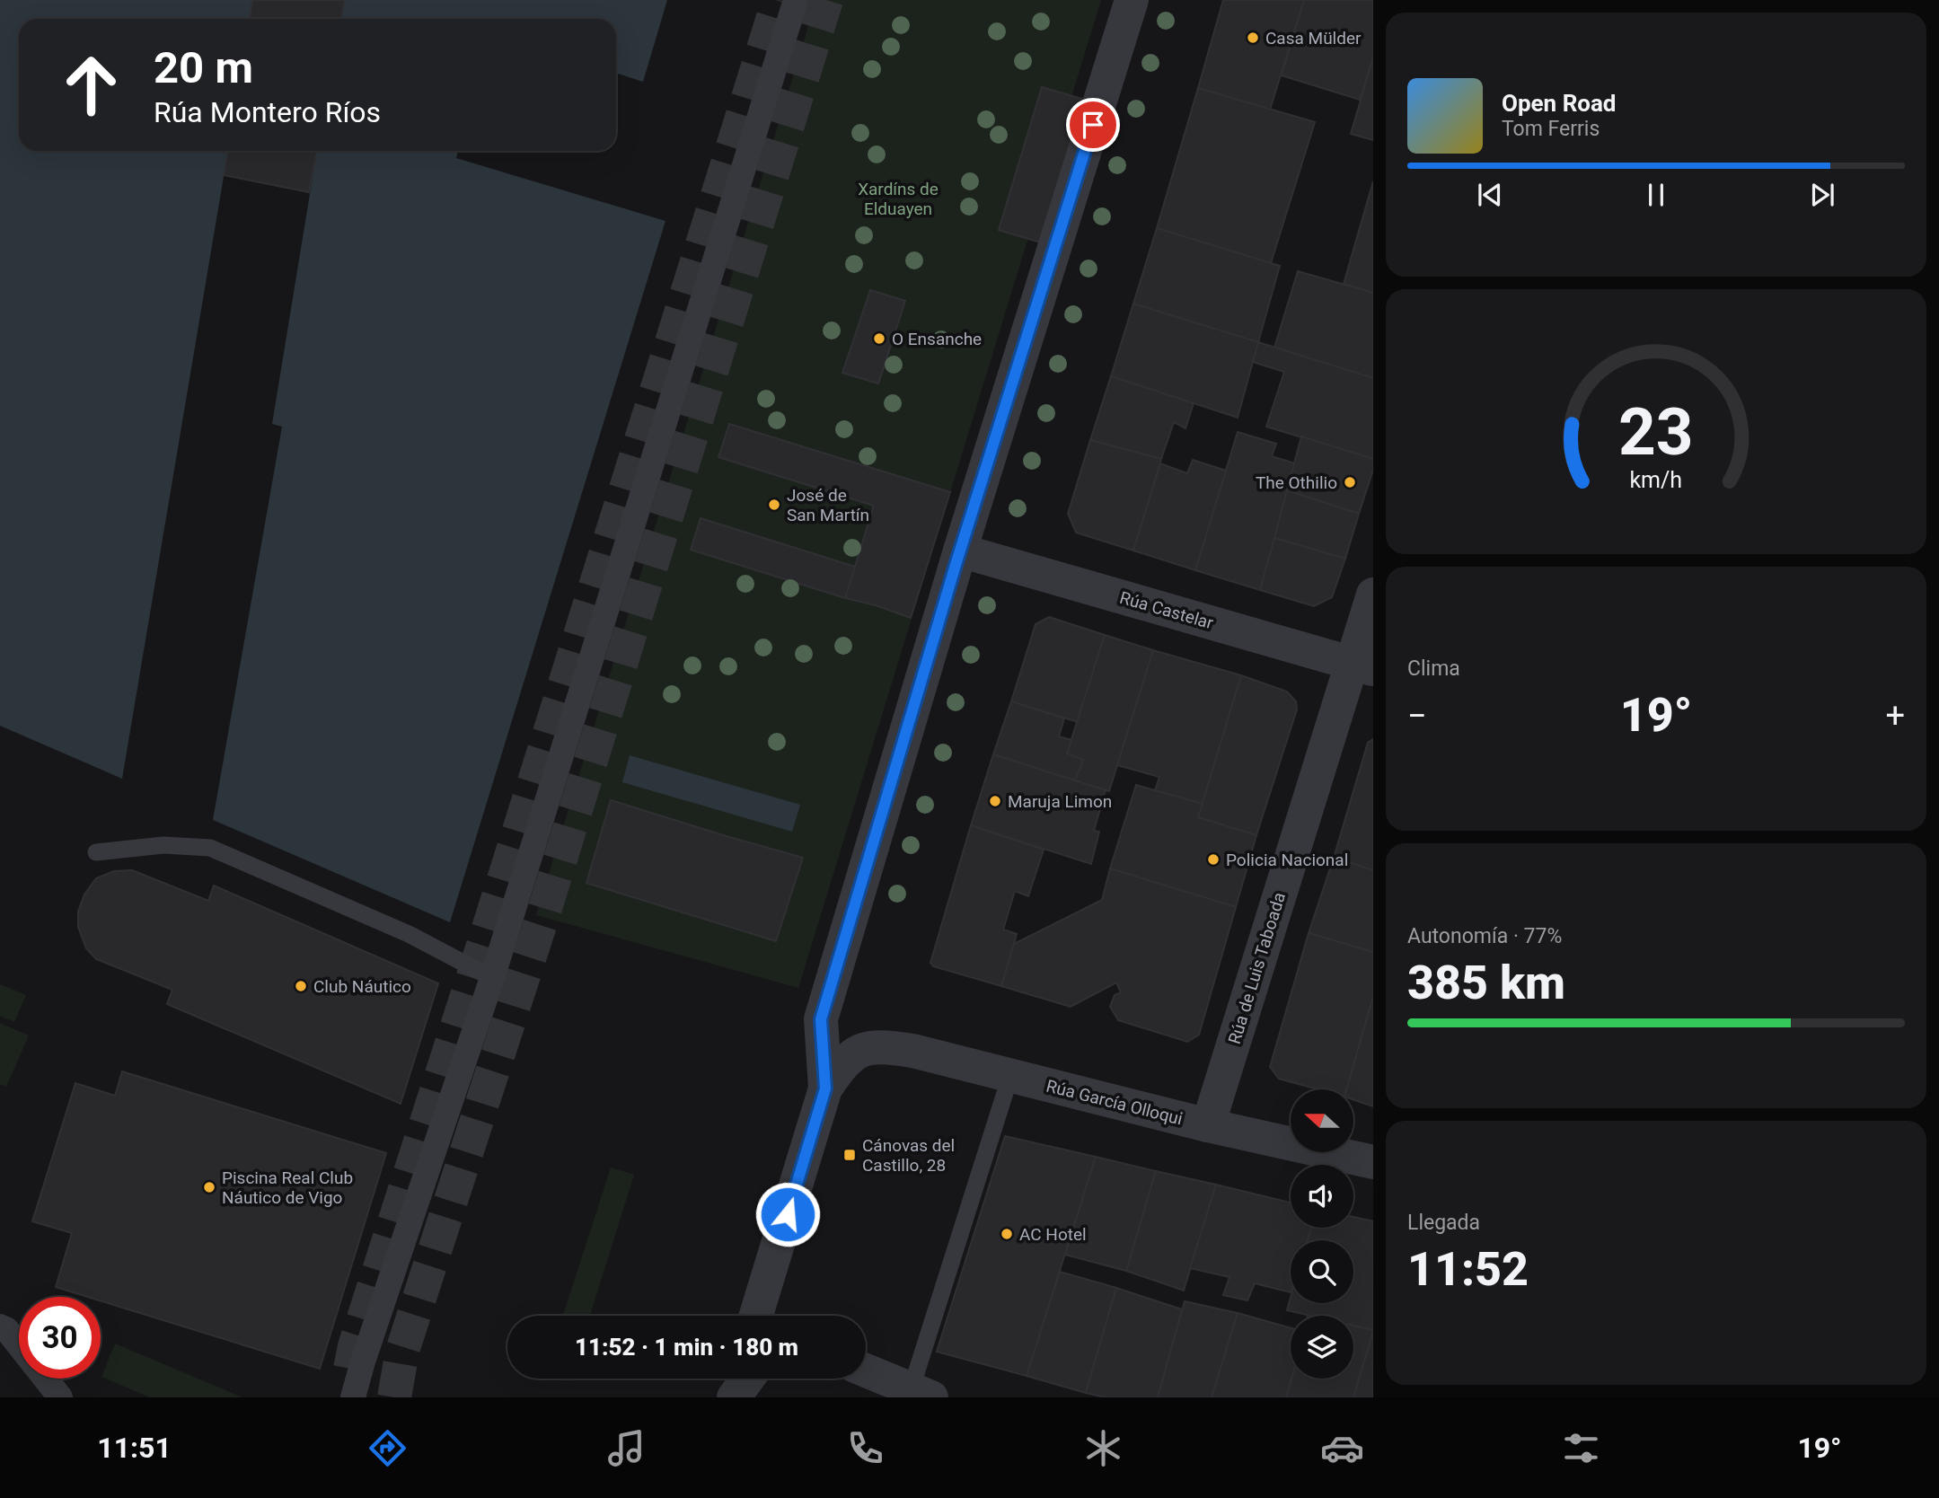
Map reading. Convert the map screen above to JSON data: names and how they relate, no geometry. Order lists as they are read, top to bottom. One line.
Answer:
{"streets":{"street":["Rúa Castelar","Rúa de Luis Taboada","Rúa García Olloqui"]},"crossings":[["Rúa Castelar","Rúa de Luis Taboada"],["Rúa de Luis Taboada","Rúa García Olloqui"]],"parks":["Xardíns de Elduayen"],"places":{"other":["Casa Mülder","O Ensanche","The Othilio","José de San Martín","Maruja Limon","Policia Nacional","Club Náutico","Piscina Real Club Náutico de Vigo","AC Hotel"],"transit":["Cánovas del Castillo, 28"]},"north":"left","page":{"turn":["20 m","Rúa Montero Ríos"],"song":["Open Road","Tom Ferris"],"tile":["Clima",["Autonomía · 77%","385 km"],["Llegada","11:52"]],"heat":["−","19°","+"],"limit":"30","trip":"11:52 · 1 min · 180 m","tabs":["11:51","19°"],"gauge":["23","km/h"]}}
